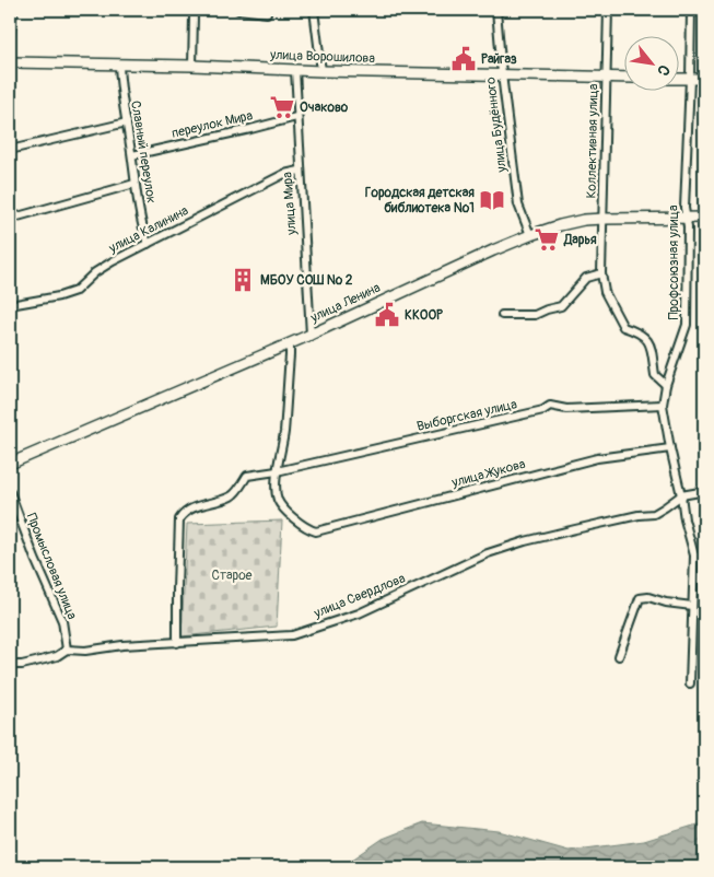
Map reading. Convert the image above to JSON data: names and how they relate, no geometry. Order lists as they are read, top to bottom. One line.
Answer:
{"streets":{"main road":["улица Ворошилова","улица Ленина"],"street":["переулок Мира","улица Будённого","Коллективная улица","Славный переулок","улица Мира","улица Калинина","Профсоюзная улица","Выборгская улица","улица Жукова","Промысловая улица","улица Свердлова"]},"crossings":[["улица Ворошилова","улица Будённого"],["улица Ворошилова","Коллективная улица"],["улица Ворошилова","Славный переулок"],["улица Ворошилова","улица Мира"],["переулок Мира","Славный переулок"],["переулок Мира","улица Мира"],["улица Будённого","улица Ленина"],["Коллективная улица","Профсоюзная улица"],["Коллективная улица","улица Ленина"],["Славный переулок","улица Калинина"],["улица Мира","улица Калинина"],["улица Мира","улица Ленина"],["Профсоюзная улица","улица Ленина"],["Профсоюзная улица","Выборгская улица"],["Профсоюзная улица","улица Жукова"],["Профсоюзная улица","улица Свердлова"],["Выборгская улица","улица Жукова"],["Промысловая улица","улица Свердлова"]],"parks":["Старое"],"places":{"public building":["Райгаз","ККООР"],"supermarket":["Очаково","Дарья"],"library":["Городская детская библиотека №1"],"building":["МБОУ СОШ № 2"]},"north":"bottom right"}
